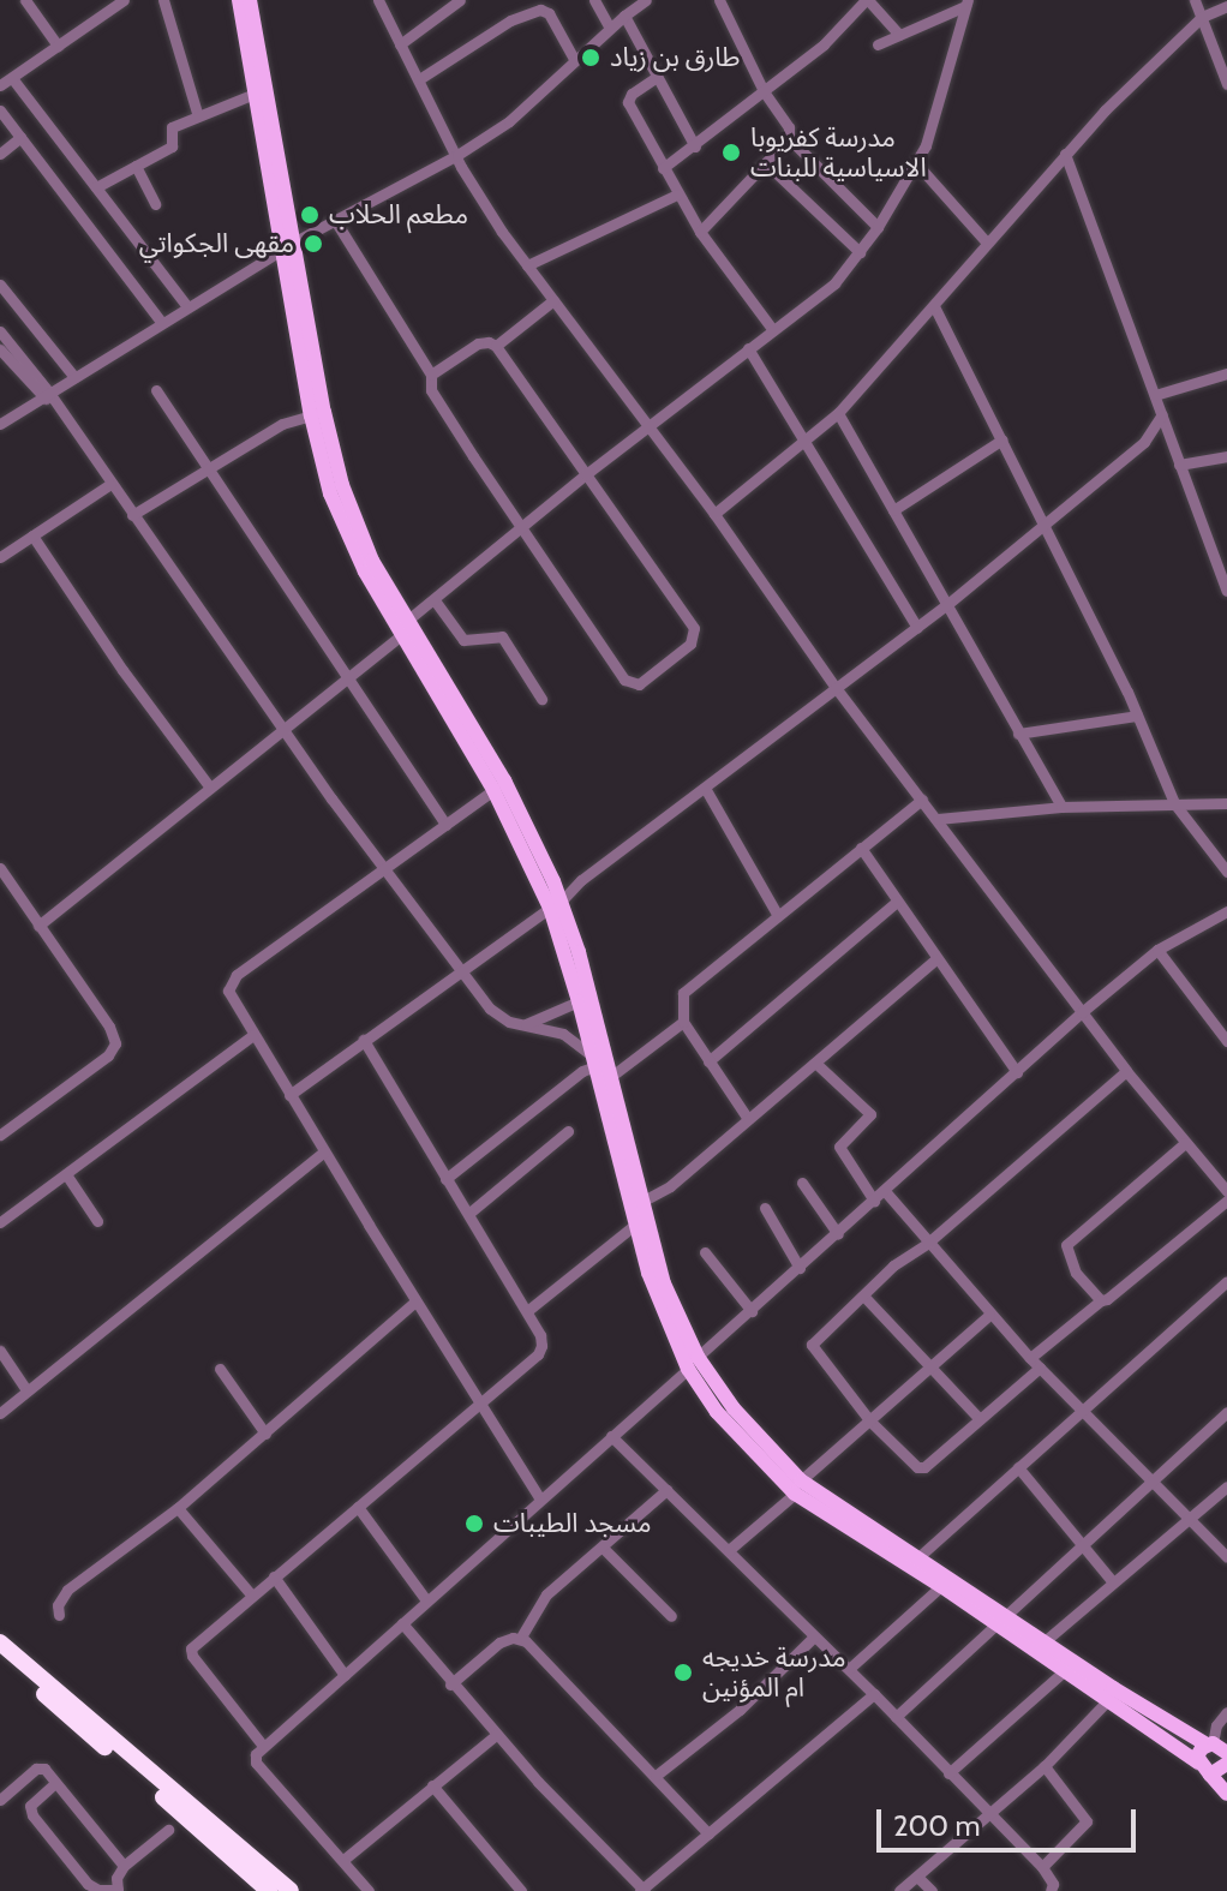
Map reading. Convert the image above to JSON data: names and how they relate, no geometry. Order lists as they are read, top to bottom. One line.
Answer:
{"places":["طارق بن زياد","مدرسة كفريوبا الاسياسية للبنات","مطعم الحلاب","مقهى الجكواتي","مسجد الطيبات","مدرسة خديجه ام المؤنين"],"scale_bar":"200 m"}
